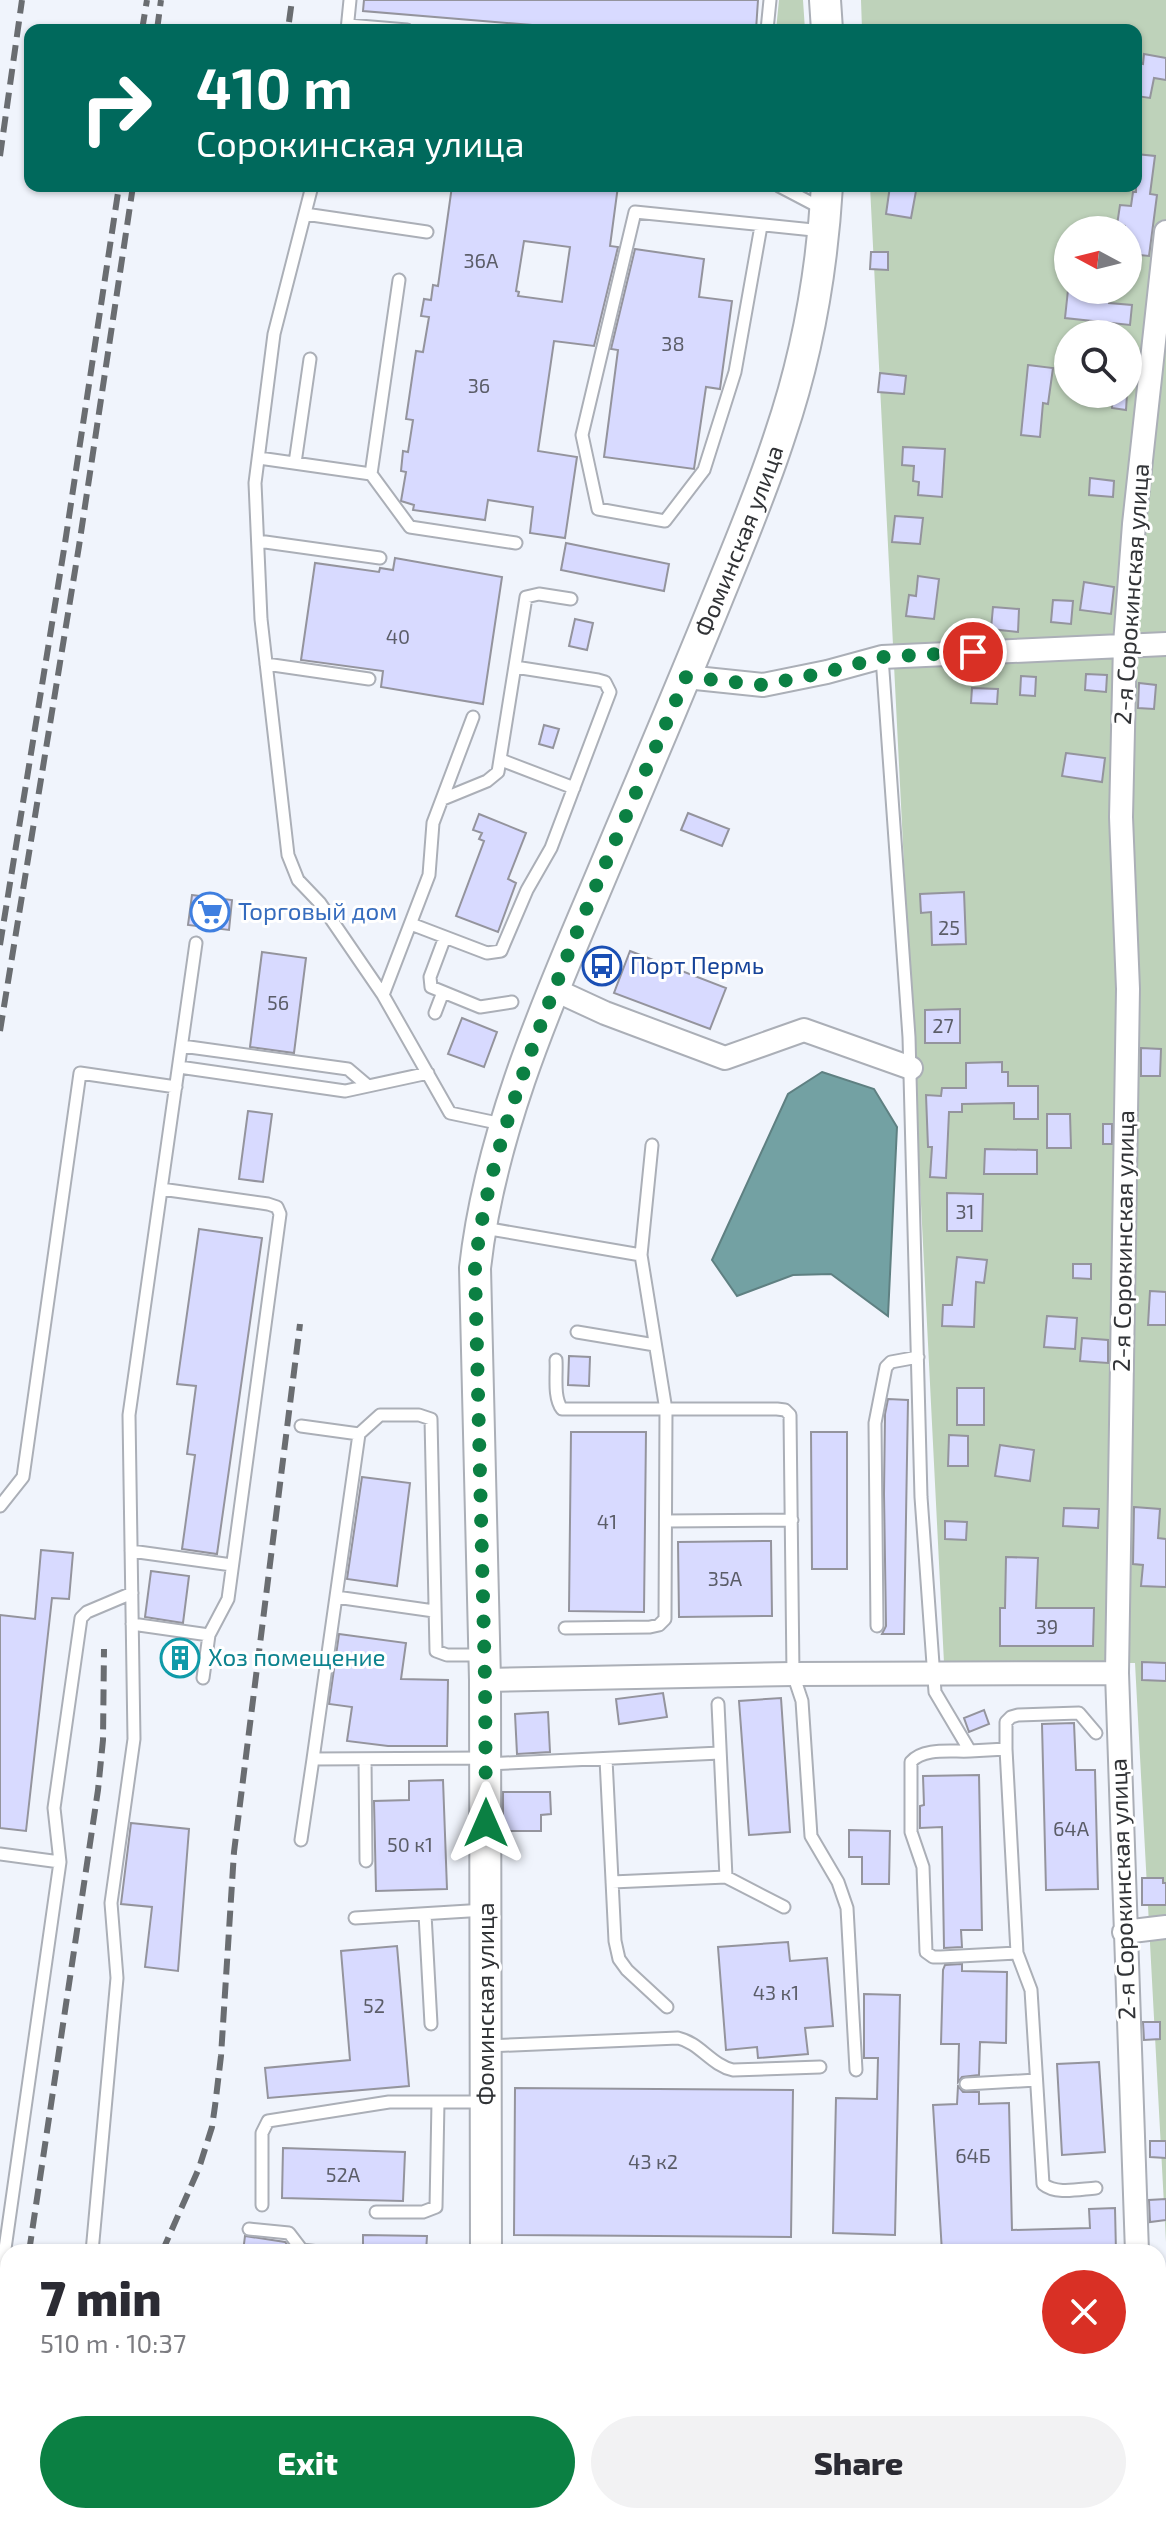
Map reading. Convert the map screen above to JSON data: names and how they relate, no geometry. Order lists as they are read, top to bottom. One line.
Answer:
{"streets":{"street":["Фоминская улица","2-я Сорокинская улица"]},"places":{"supermarket":["Торговый дом"],"bus stop":["Порт Пермь"],"building":["Хоз помещение"]},"house_numbers":["36А","38","36","40","25","56","27","31","41","35А","39","64А","50 к1","43 к1","52","64Б","43 к2","52А"],"north":"left","page":{"turn":["410 m","Сорокинская улица"],"heading":["7 min","510 m · 10:37"],"buttons":["Exit","Share"]}}
